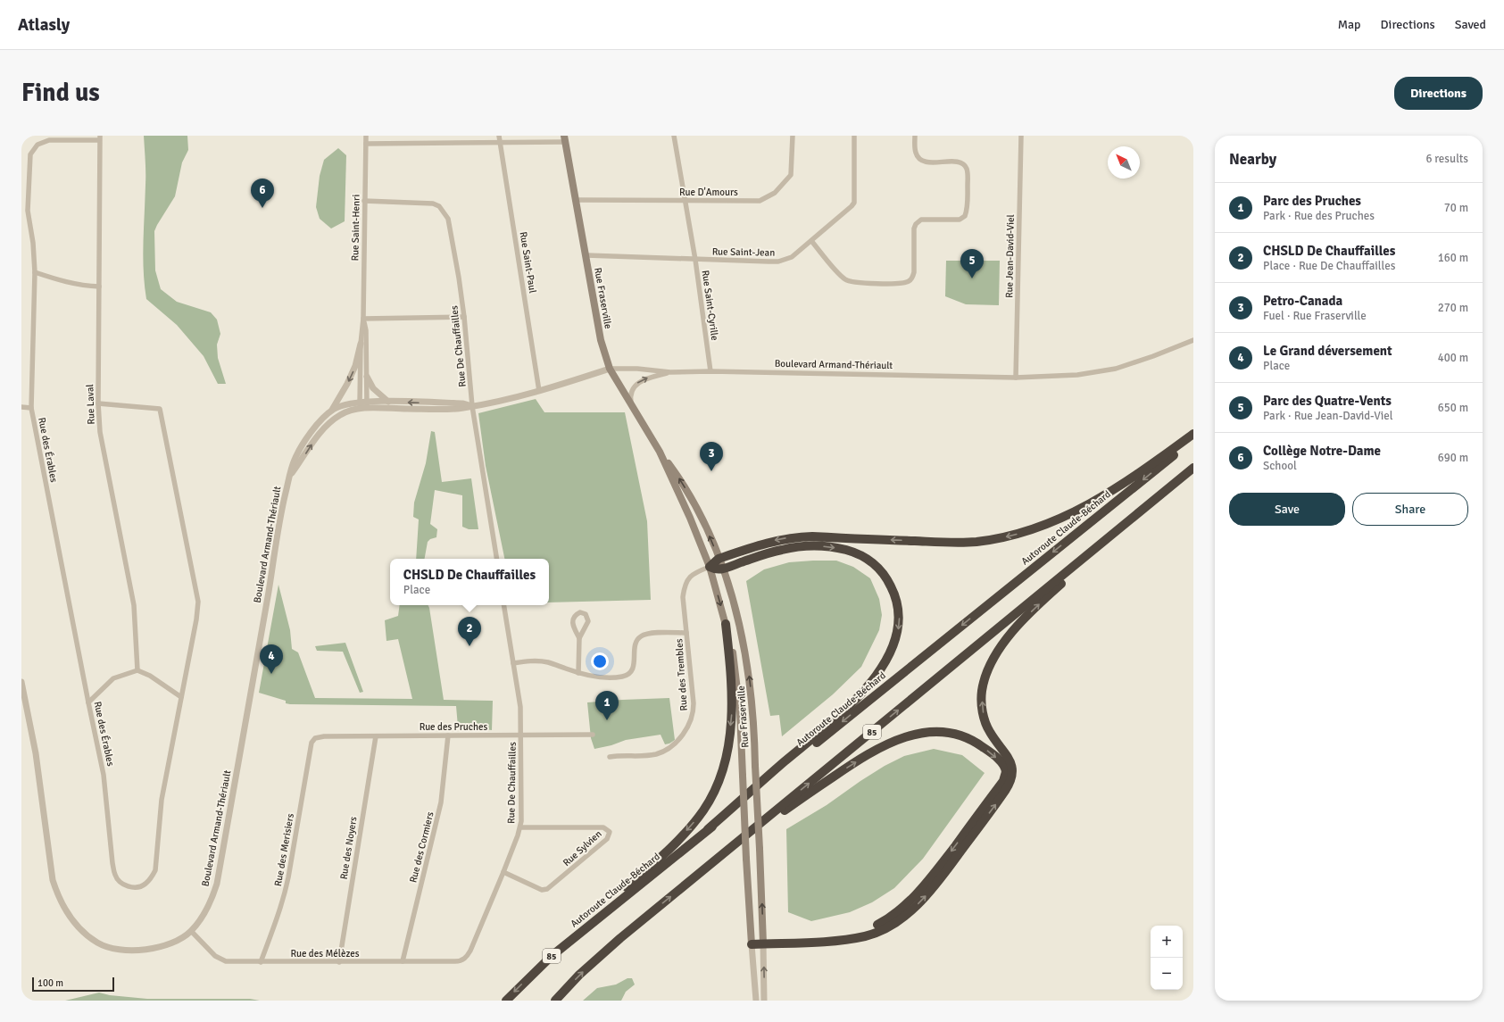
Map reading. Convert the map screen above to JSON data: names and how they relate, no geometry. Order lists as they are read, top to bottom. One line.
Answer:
{"streets":{"highway":["Autoroute Claude-Béchard","85"],"main road":["Rue Fraserville"],"street":["Rue D'Amours","Rue Saint-Henri","Rue Saint-Jean","Rue Jean-David-Viel","Rue Saint-Paul","Rue Saint-Cyrille","Rue De Chauffailles","Boulevard Armand-Thériault","Rue Laval","Rue des Érables","Rue des Trembles","Rue des Pruches","Rue des Cormiers","Rue des Noyers","Rue Sylvien","Rue des Merisiers","Rue des Mélèzes"]},"crossings":[["Rue D'Amours","Rue Fraserville"],["Rue D'Amours","Rue Saint-Cyrille"],["Rue Saint-Henri","Rue De Chauffailles"],["Rue Saint-Henri","Boulevard Armand-Thériault"],["Rue Saint-Jean","Rue Fraserville"],["Rue Saint-Jean","Rue Saint-Cyrille"],["Rue Jean-David-Viel","Boulevard Armand-Thériault"],["Rue Saint-Paul","Boulevard Armand-Thériault"],["Rue Fraserville","Boulevard Armand-Thériault"],["Rue Fraserville","Rue des Trembles"],["Rue Saint-Cyrille","Boulevard Armand-Thériault"],["Rue De Chauffailles","Boulevard Armand-Thériault"],["Rue De Chauffailles","Rue des Pruches"],["Rue De Chauffailles","Rue Sylvien"],["Rue De Chauffailles","Rue des Mélèzes"],["Boulevard Armand-Thériault","Rue des Mélèzes"],["Rue Laval","Rue des Érables"],["Rue des Pruches","Rue des Cormiers"],["Rue des Pruches","Rue des Noyers"],["Rue des Pruches","Rue des Merisiers"],["Rue des Cormiers","Rue des Mélèzes"],["Rue des Noyers","Rue des Mélèzes"],["Rue des Merisiers","Rue des Mélèzes"]],"scale_bar":"100 m","north":"top left","page":{"header":"Atlasly","nav":["Map","Directions","Saved"],"buttons":["Directions",["Save","Share"]],"title":"Find us","heading":["Nearby","6 results"],"pins":["6","5","3","2","4","1"],"list":[{"mark":"1","name":"Parc des Pruches","note":"Park · Rue des Pruches","value":"70 m"},{"mark":"2","name":"CHSLD De Chauffailles","note":"Place · Rue De Chauffailles","value":"160 m"},{"mark":"3","name":"Petro-Canada","note":"Fuel · Rue Fraserville","value":"270 m"},{"mark":"4","name":"Le Grand déversement","note":"Place","value":"400 m"},{"mark":"5","name":"Parc des Quatre-Vents","note":"Park · Rue Jean-David-Viel","value":"650 m"},{"mark":"6","name":"Collège Notre-Dame","note":"School","value":"690 m"}],"popup":["CHSLD De Chauffailles","Place"],"map_buttons":["+","−"],"scale":"100 m"}}
